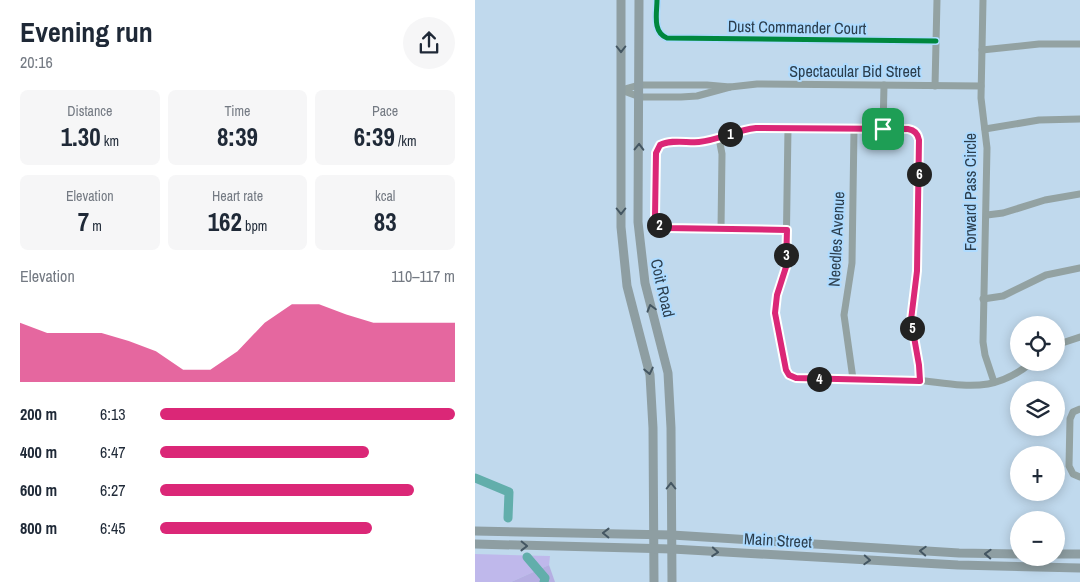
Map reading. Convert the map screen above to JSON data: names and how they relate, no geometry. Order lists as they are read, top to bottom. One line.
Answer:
{"streets":{"main road":["Coit Road","Main Street"],"street":["Dust Commander Court","Spectacular Bid Street","Forward Pass Circle","Needles Avenue"]},"crossings":[["Spectacular Bid Street","Forward Pass Circle"],["Spectacular Bid Street","Coit Road"],["Coit Road","Main Street"]],"page":{"heading":["Evening run","20:16"],"stats":[["Distance","1.30 km"],["Time","8:39"],["Pace","6:39 /km"],["Elevation","7 m"],["Heart rate","162 bpm"],["kcal","83"]],"pins":["1","6","2","3","5","4"],"chart":["Elevation","110–117 m"],"map_buttons":["+","−"],"list":[{"name":"200 m","note":"6:13"},{"name":"400 m","note":"6:47"},{"name":"600 m","note":"6:27"},{"name":"800 m","note":"6:45"}]}}
